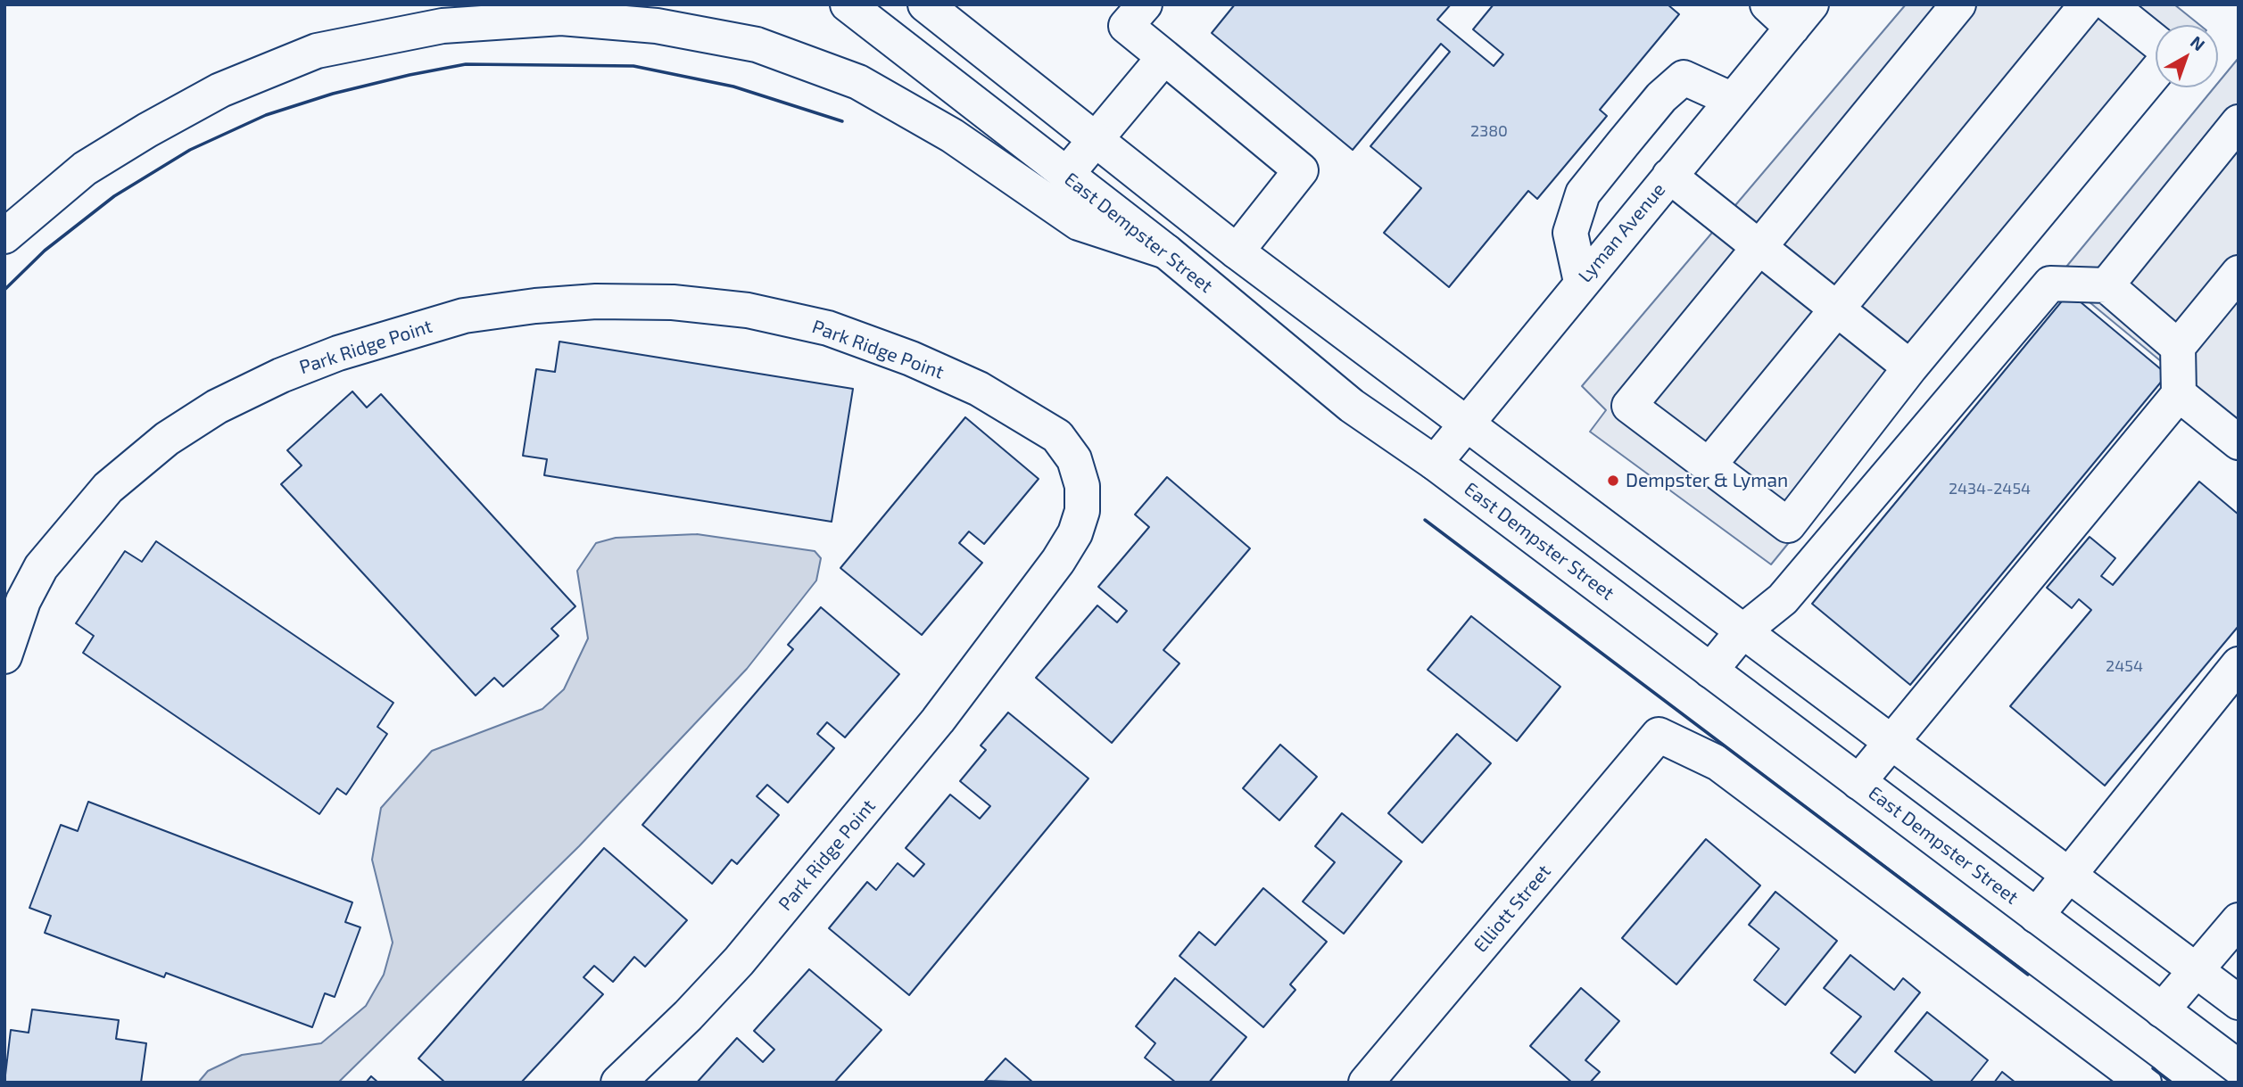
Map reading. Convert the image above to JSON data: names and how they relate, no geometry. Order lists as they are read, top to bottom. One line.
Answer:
{"streets":{"main road":["East Dempster Street","Lyman Avenue","Park Ridge Point","Elliott Street"]},"crossings":[["East Dempster Street","Lyman Avenue"]],"places":["Dempster & Lyman"],"house_numbers":["2380","2434-2454","2454"],"north":"top right"}
